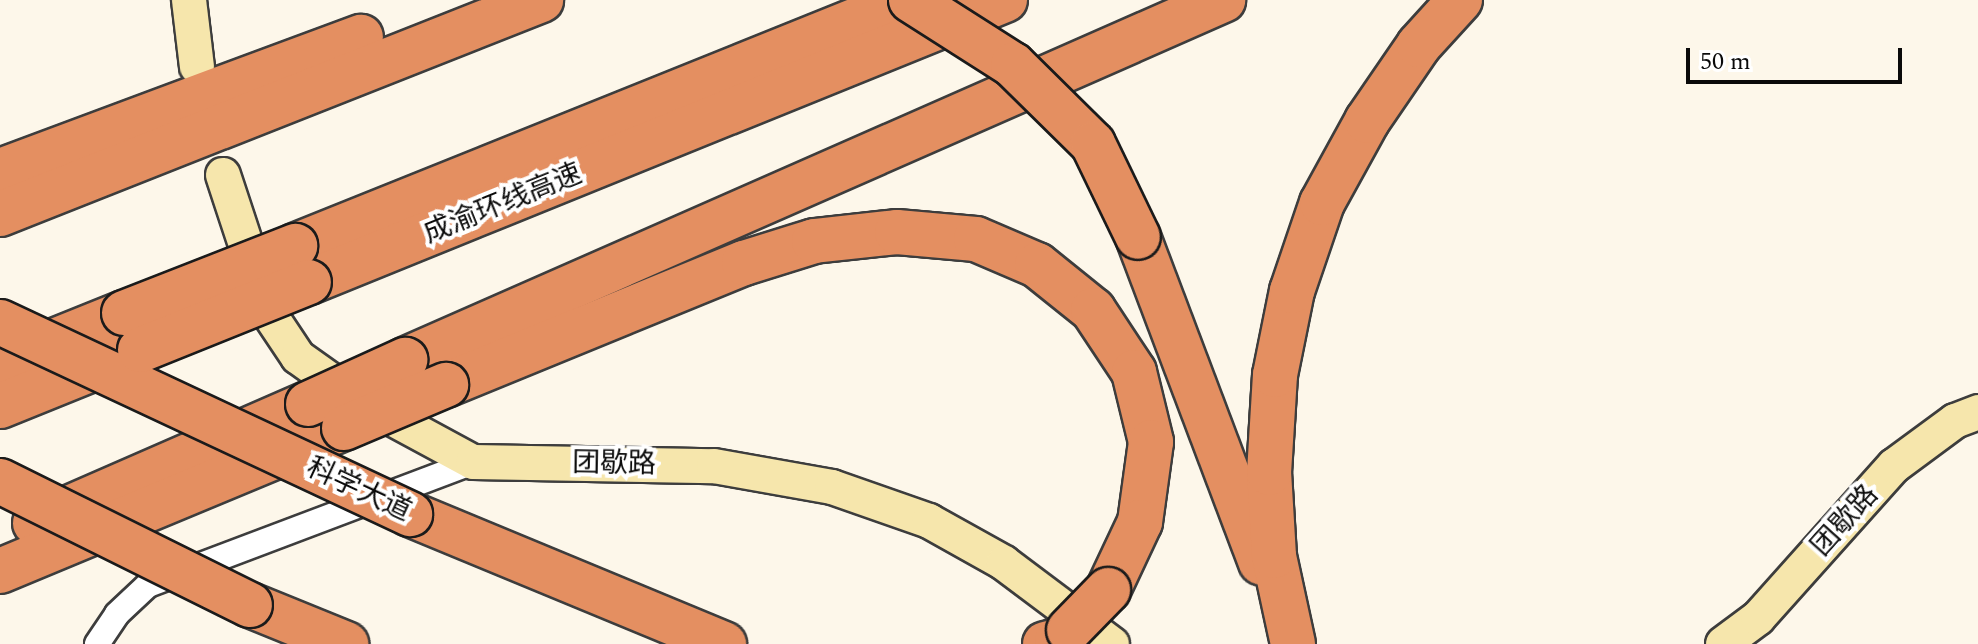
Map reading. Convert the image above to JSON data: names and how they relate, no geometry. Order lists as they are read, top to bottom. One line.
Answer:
{"streets":{"highway":["成渝环线高速","科学大道"],"street":["团歇路"]},"scale_bar":"50 m"}
